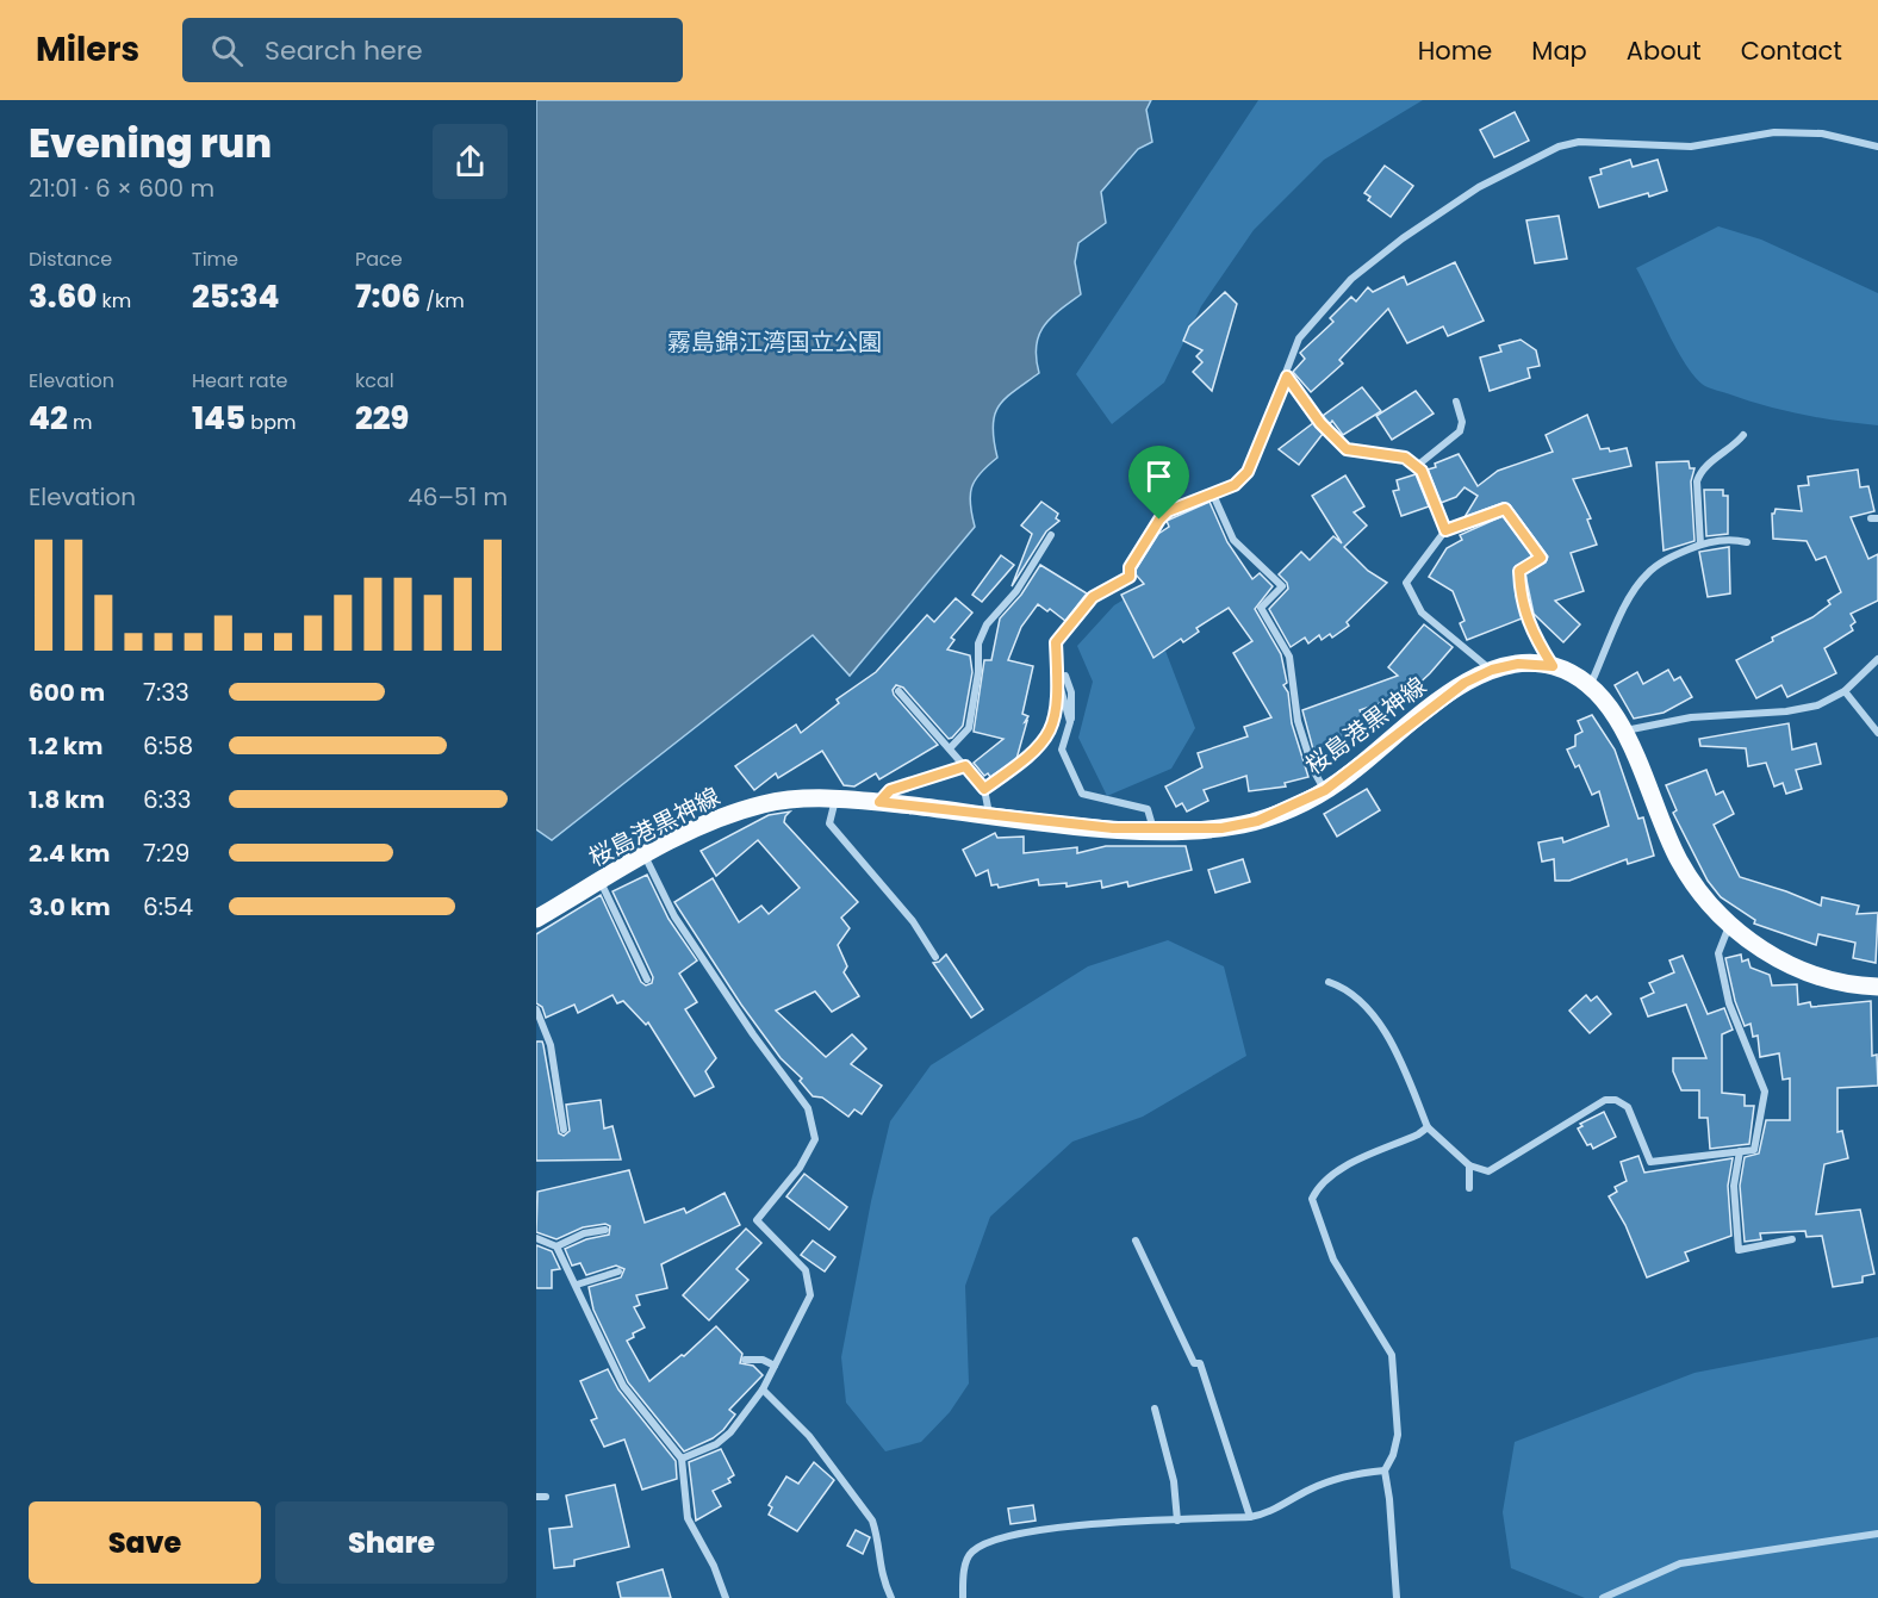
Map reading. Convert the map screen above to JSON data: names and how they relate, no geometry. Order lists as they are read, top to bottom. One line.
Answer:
{"streets":{"main road":["桜島港黒神線"]},"parks":["霧島錦江湾国立公園"],"page":{"header":"Milers","search":"Search here","nav":["Home","Map","About","Contact"],"heading":["Evening run","21:01 · 6 × 600 m"],"stats":[["Distance","3.60 km"],["Time","25:34"],["Pace","7:06 /km"],["Elevation","42 m"],["Heart rate","145 bpm"],["kcal","229"]],"chart":["Elevation","46–51 m"],"list":[{"name":"600 m","note":"7:33"},{"name":"1.2 km","note":"6:58"},{"name":"1.8 km","note":"6:33"},{"name":"2.4 km","note":"7:29"},{"name":"3.0 km","note":"6:54"}],"buttons":["Save","Share"]}}
